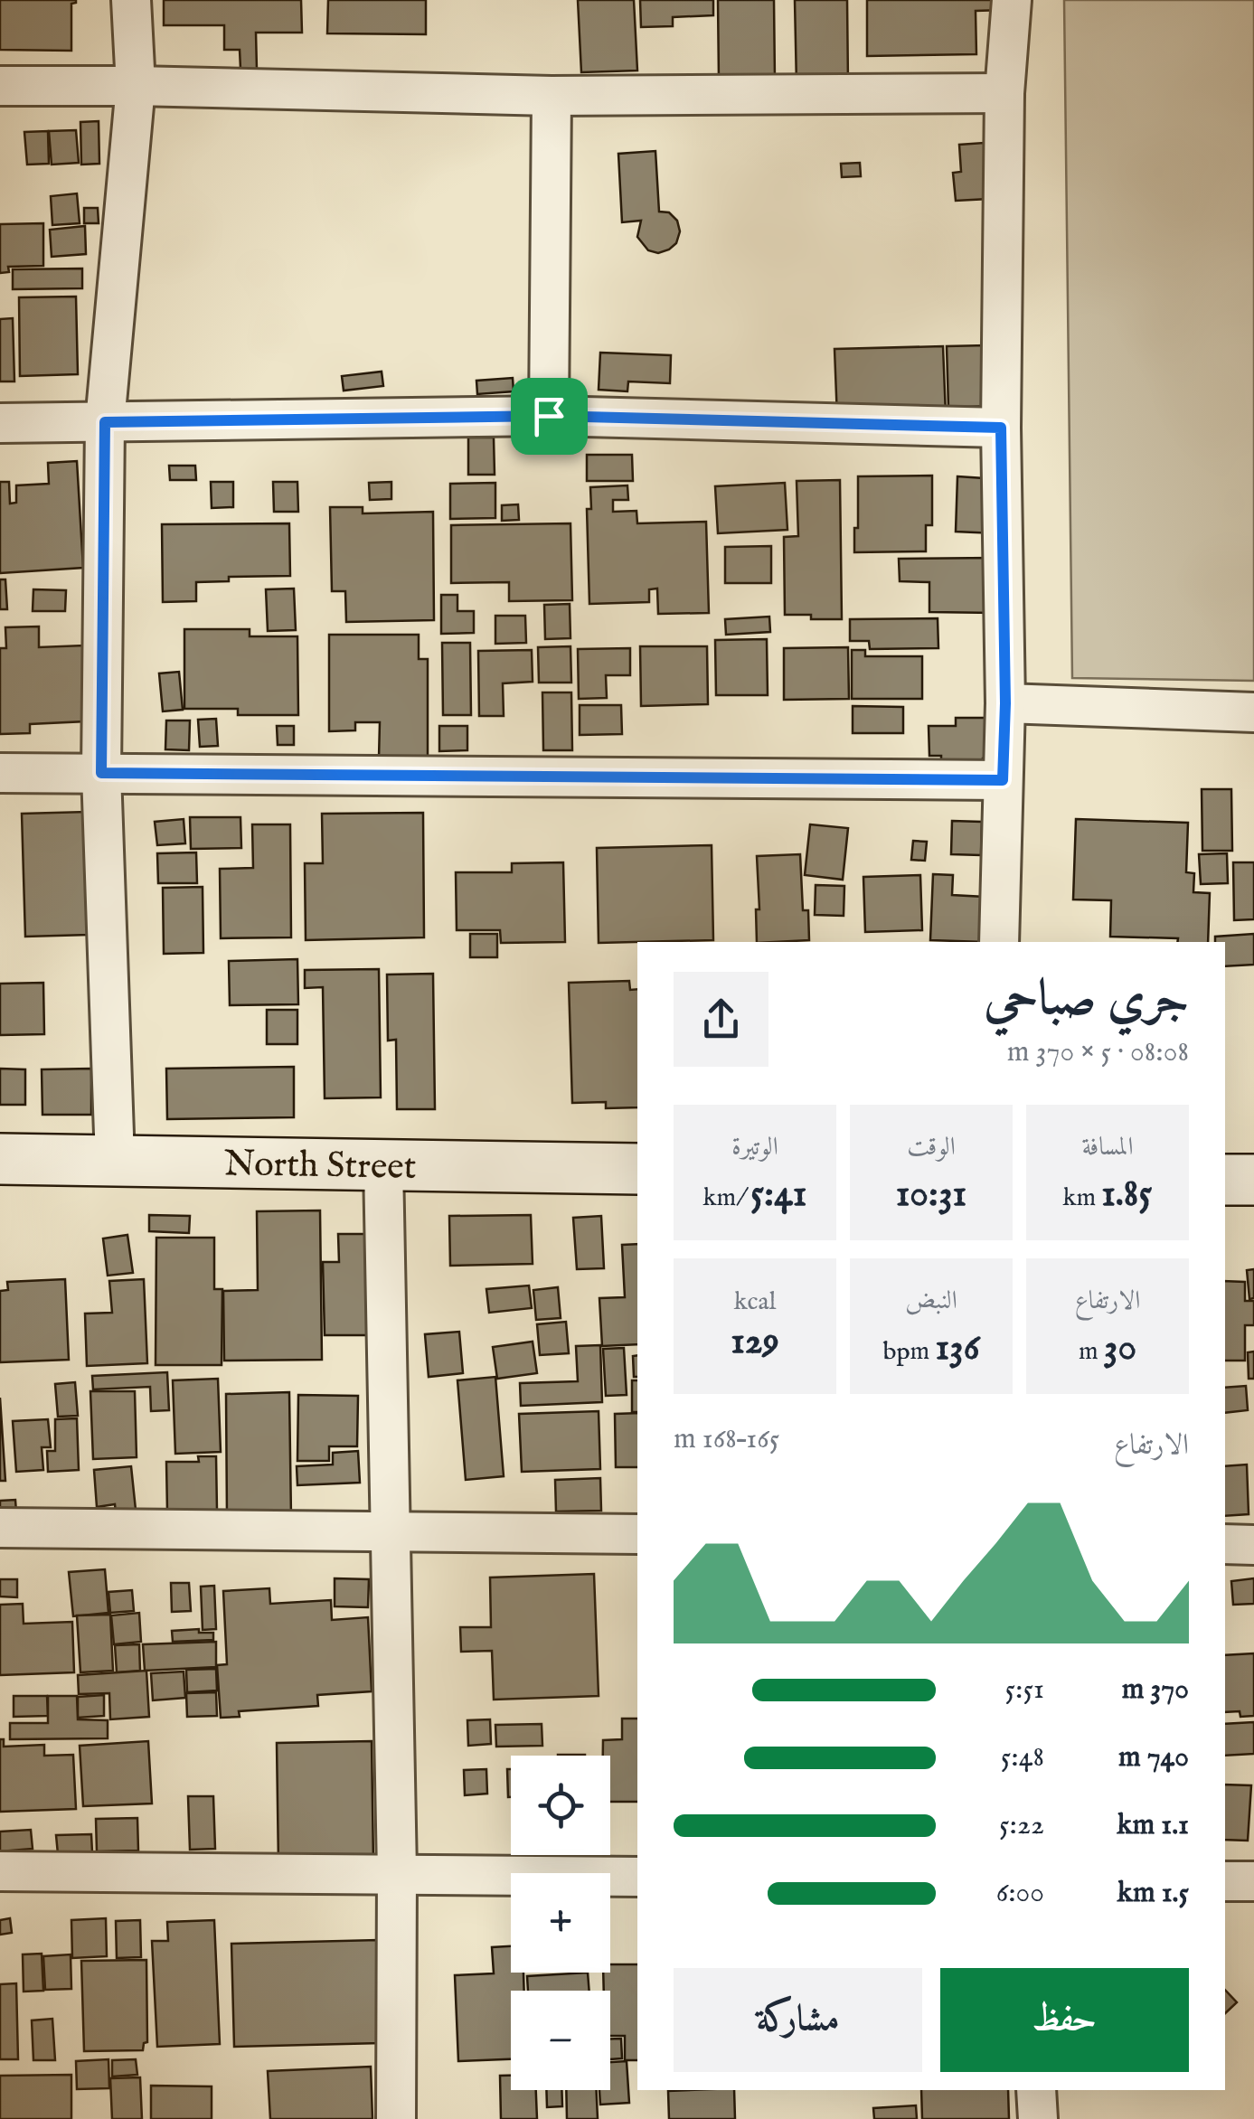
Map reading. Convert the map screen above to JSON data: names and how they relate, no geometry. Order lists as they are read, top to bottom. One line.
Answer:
{"streets":{"street":["North Street"]},"page":{"heading":["جري صباحي","08:08 · 5 × 370 m"],"stats":[["المسافة","1.85 km"],["الوقت","10:31"],["الوتيرة","5:41 /km"],["الارتفاع","30 m"],["النبض","136 bpm"],["kcal","129"]],"chart":["الارتفاع","165–168 m"],"list":[{"name":"370 m","note":"5:51"},{"name":"740 m","note":"5:48"},{"name":"1.1 km","note":"5:22"},{"name":"1.5 km","note":"6:00"}],"map_buttons":["+","−"],"buttons":["حفظ","مشاركة"]}}
